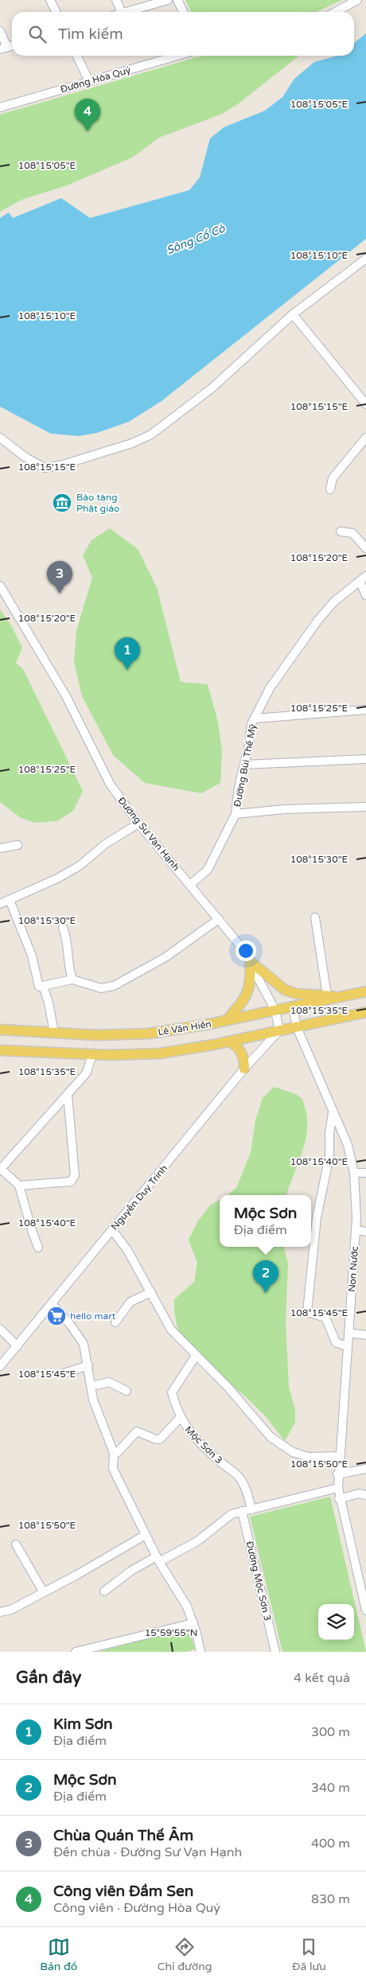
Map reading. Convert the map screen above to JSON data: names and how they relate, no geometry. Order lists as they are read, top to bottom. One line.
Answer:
{"streets":{"main road":["Lê Văn Hiến"],"street":["Đường Hòa Quý","Đường Bùi Thế Mỹ","Đường Sư Vạn Hạnh","Nguyễn Duy Trinh","Non Nước","Mộc Sơn 3","Đường Mộc Sơn 3"]},"crossings":[["Đường Bùi Thế Mỹ","Đường Sư Vạn Hạnh"],["Đường Sư Vạn Hạnh","Lê Văn Hiến"],["Đường Sư Vạn Hạnh","Nguyễn Duy Trinh"],["Lê Văn Hiến","Non Nước"]],"water":["Sông Cổ Cò"],"places":{"museum":["Bảo tàng Phật giáo"],"supermarket":["hello mart"]},"page":{"search":"Tìm kiếm","pins":["4","3","1","2"],"popup":["Mộc Sơn","Địa điểm"],"heading":["Gần đây","4 kết quả"],"list":[{"mark":"1","name":"Kim Sơn","note":"Địa điểm","value":"300 m"},{"mark":"2","name":"Mộc Sơn","note":"Địa điểm","value":"340 m"},{"mark":"3","name":"Chùa Quán Thế Âm","note":"Đền chùa · Đường Sư Vạn Hạnh","value":"400 m"},{"mark":"4","name":"Công viên Đầm Sen","note":"Công viên · Đường Hòa Quý","value":"830 m"}],"nav":["Bản đồ","Chỉ đường","Đã lưu"]},"coordinates":["108°15'05\"E","108°15'10\"E","108°15'15\"E","108°15'20\"E","108°15'25\"E","108°15'30\"E","108°15'35\"E","108°15'40\"E","108°15'45\"E","108°15'50\"E","15°59'55\"N"]}
